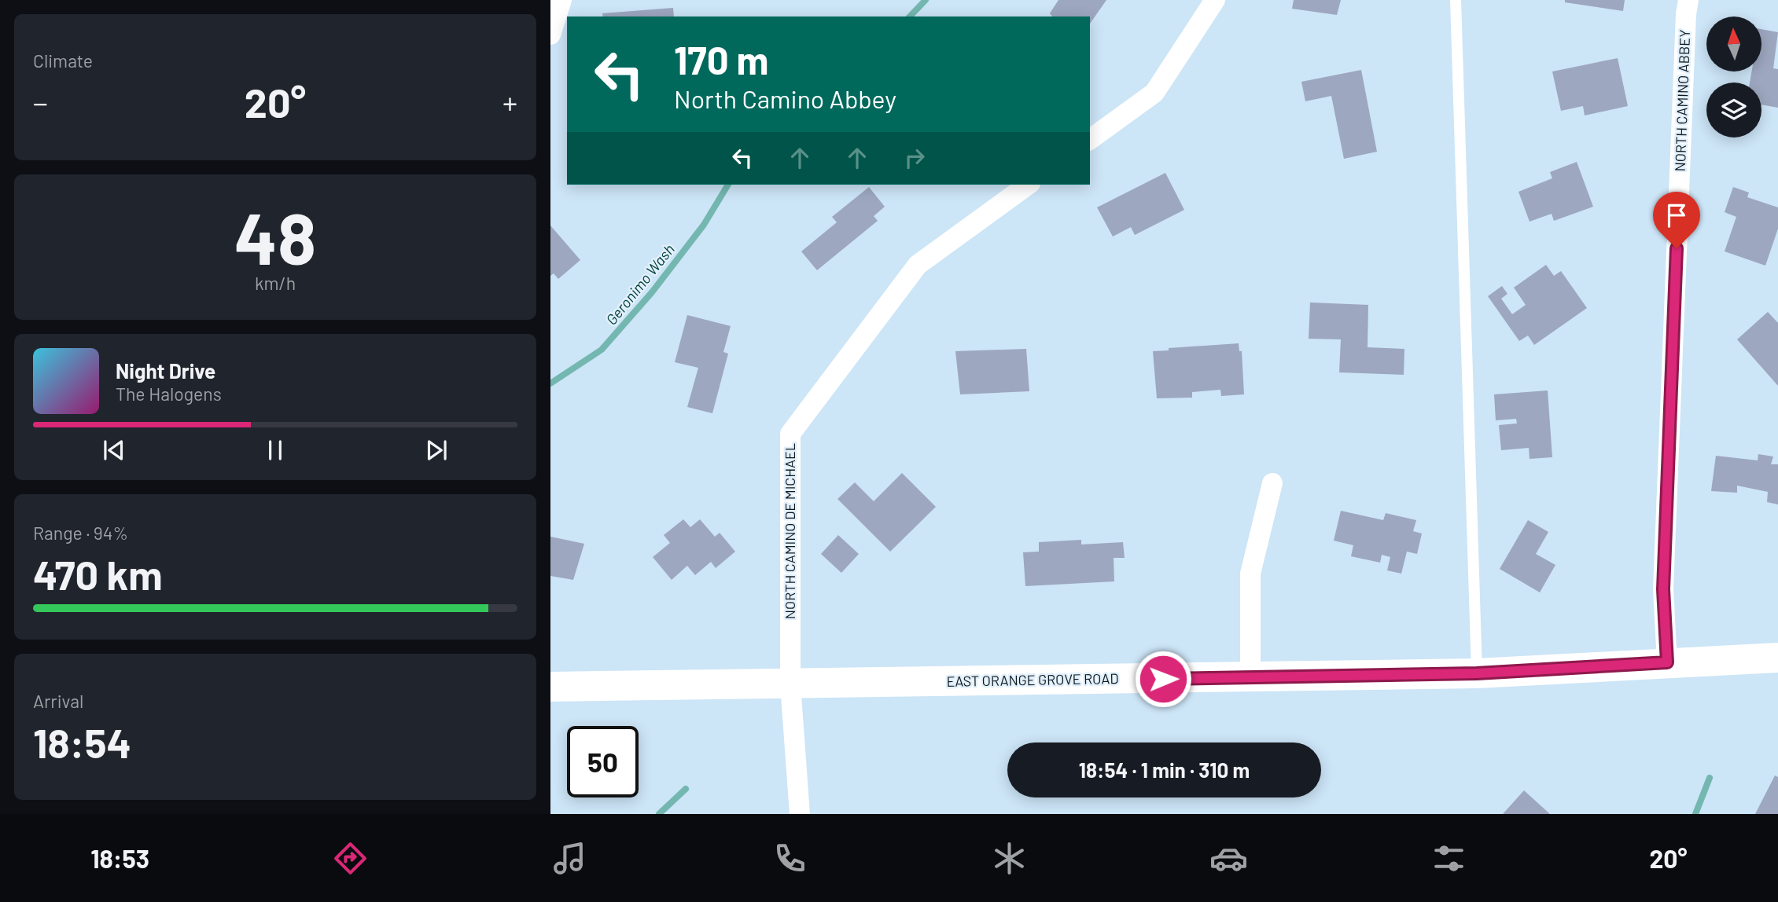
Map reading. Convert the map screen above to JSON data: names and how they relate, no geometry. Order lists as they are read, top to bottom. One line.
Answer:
{"streets":{"main road":["EAST ORANGE GROVE ROAD"],"street":["NORTH CAMINO ABBEY","NORTH CAMINO DE MICHAEL"]},"crossings":[["NORTH CAMINO ABBEY","EAST ORANGE GROVE ROAD"],["NORTH CAMINO DE MICHAEL","EAST ORANGE GROVE ROAD"]],"water":["Geronimo Wash"],"north":"top","page":{"tile":["Climate",["48","km/h"],["Range · 94%","470 km"],["Arrival","18:54"]],"turn":["170 m","North Camino Abbey"],"heat":["−","20°","+"],"song":["Night Drive","The Halogens"],"limit":"50","trip":"18:54 · 1 min · 310 m","tabs":["18:53","20°"]}}
